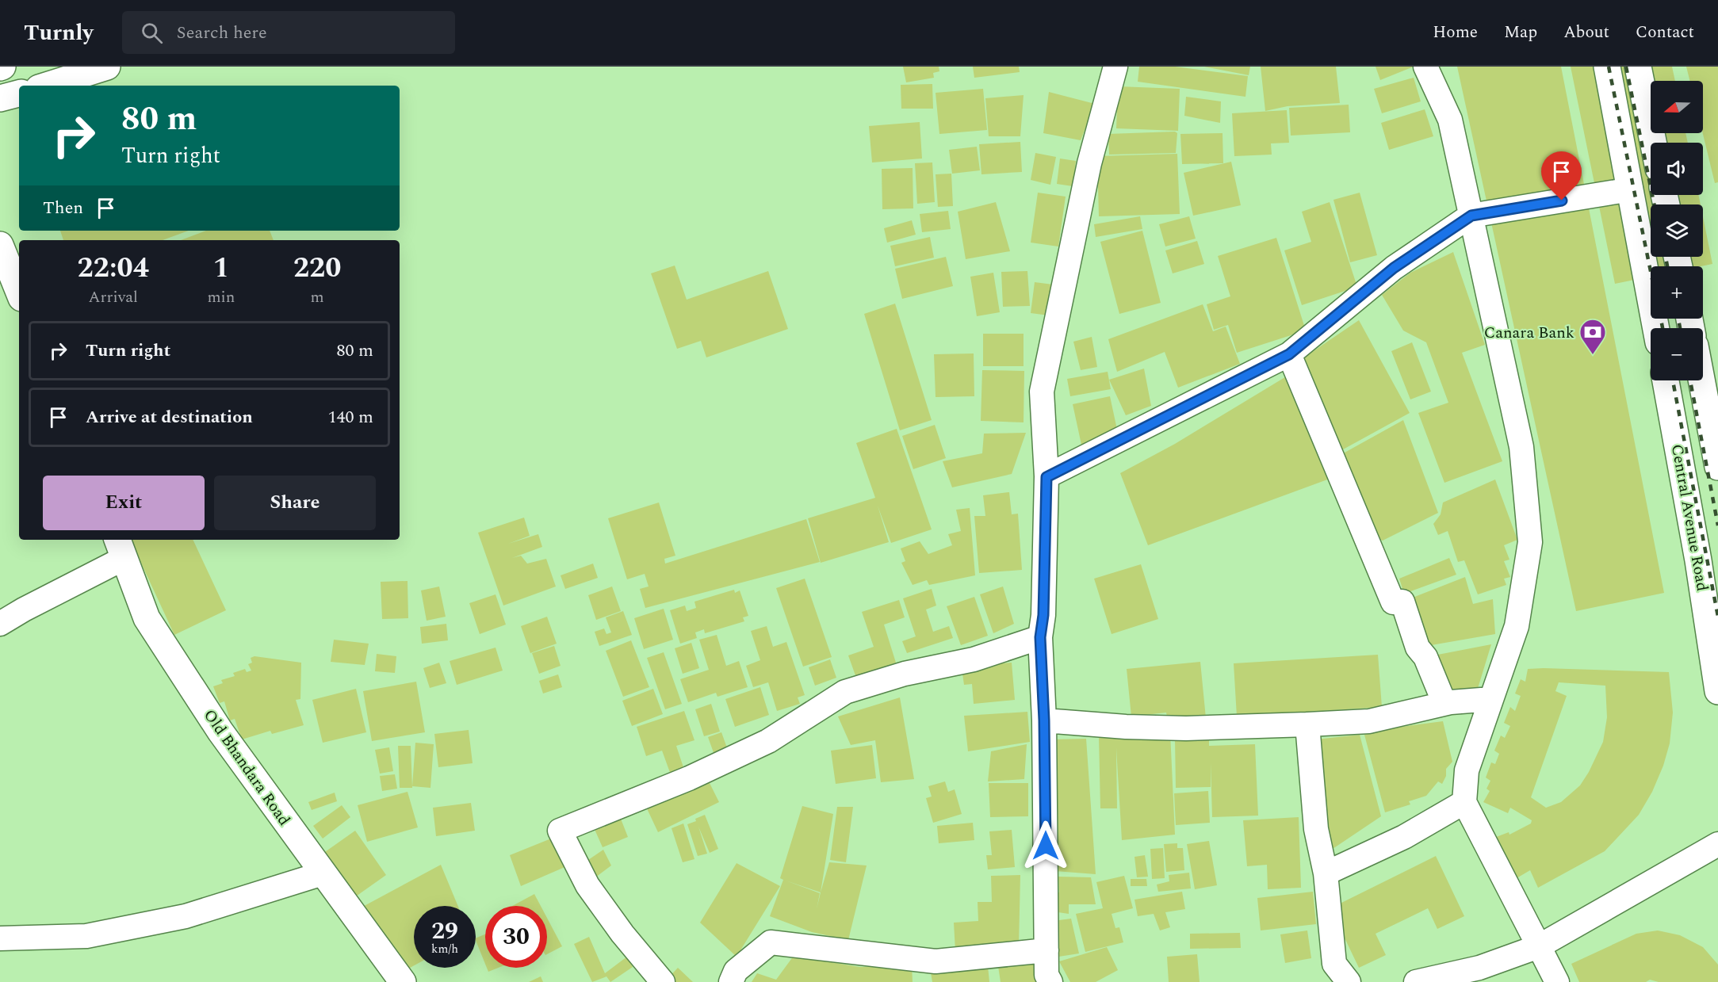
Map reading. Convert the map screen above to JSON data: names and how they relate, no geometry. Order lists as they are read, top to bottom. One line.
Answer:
{"streets":{"main road":["Central Avenue Road","Old Bhandara Road"]},"places":{"bank":["Canara Bank"]},"north":"left","page":{"header":"Turnly","search":"Search here","nav":["Home","Map","About","Contact"],"map_buttons":["+","−"],"turn":["80 m","Turn right"],"then":"Then","eta":["22:04","Arrival","1","min","220","m"],"list":[{"name":"Turn right","value":"80 m"},{"name":"Arrive at destination","value":"140 m"}],"buttons":["Exit","Share"],"speed":"29 km/h","limit":"30"}}
